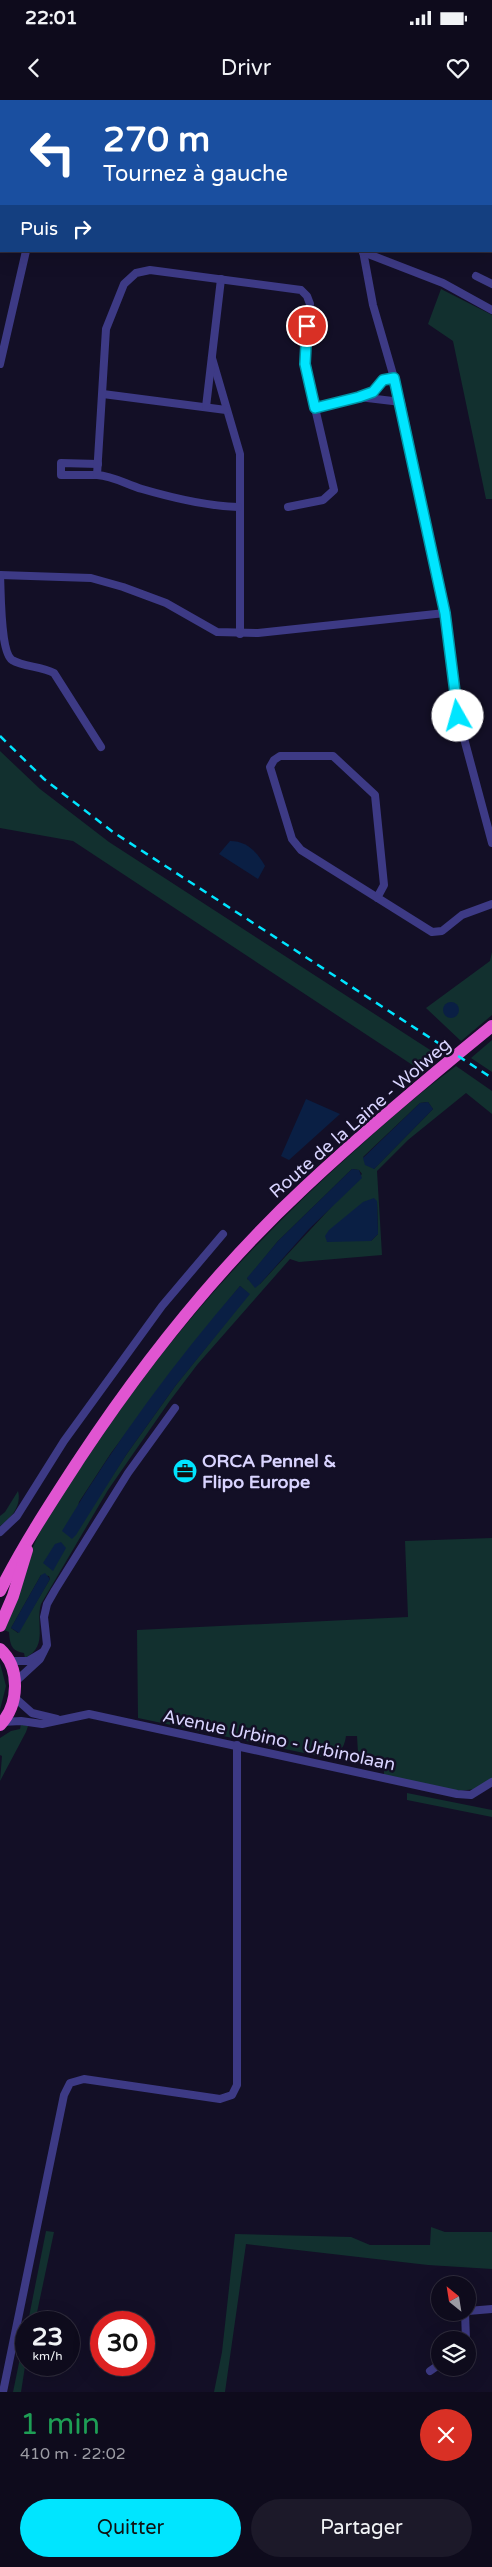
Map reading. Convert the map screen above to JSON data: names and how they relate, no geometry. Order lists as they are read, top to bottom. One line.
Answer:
{"streets":{"highway":["Route de la Laine - Wolweg"],"street":["Avenue Urbino - Urbinolaan"]},"places":{"office":["ORCA Pennel & Flipo Europe"]},"north":"top left","page":{"status":"22:01","header":"Drivr","turn":["270 m","Tournez à gauche"],"then":"Puis","speed":"23 km/h","limit":"30","heading":["1 min","410 m · 22:02"],"buttons":["Quitter","Partager"]}}
